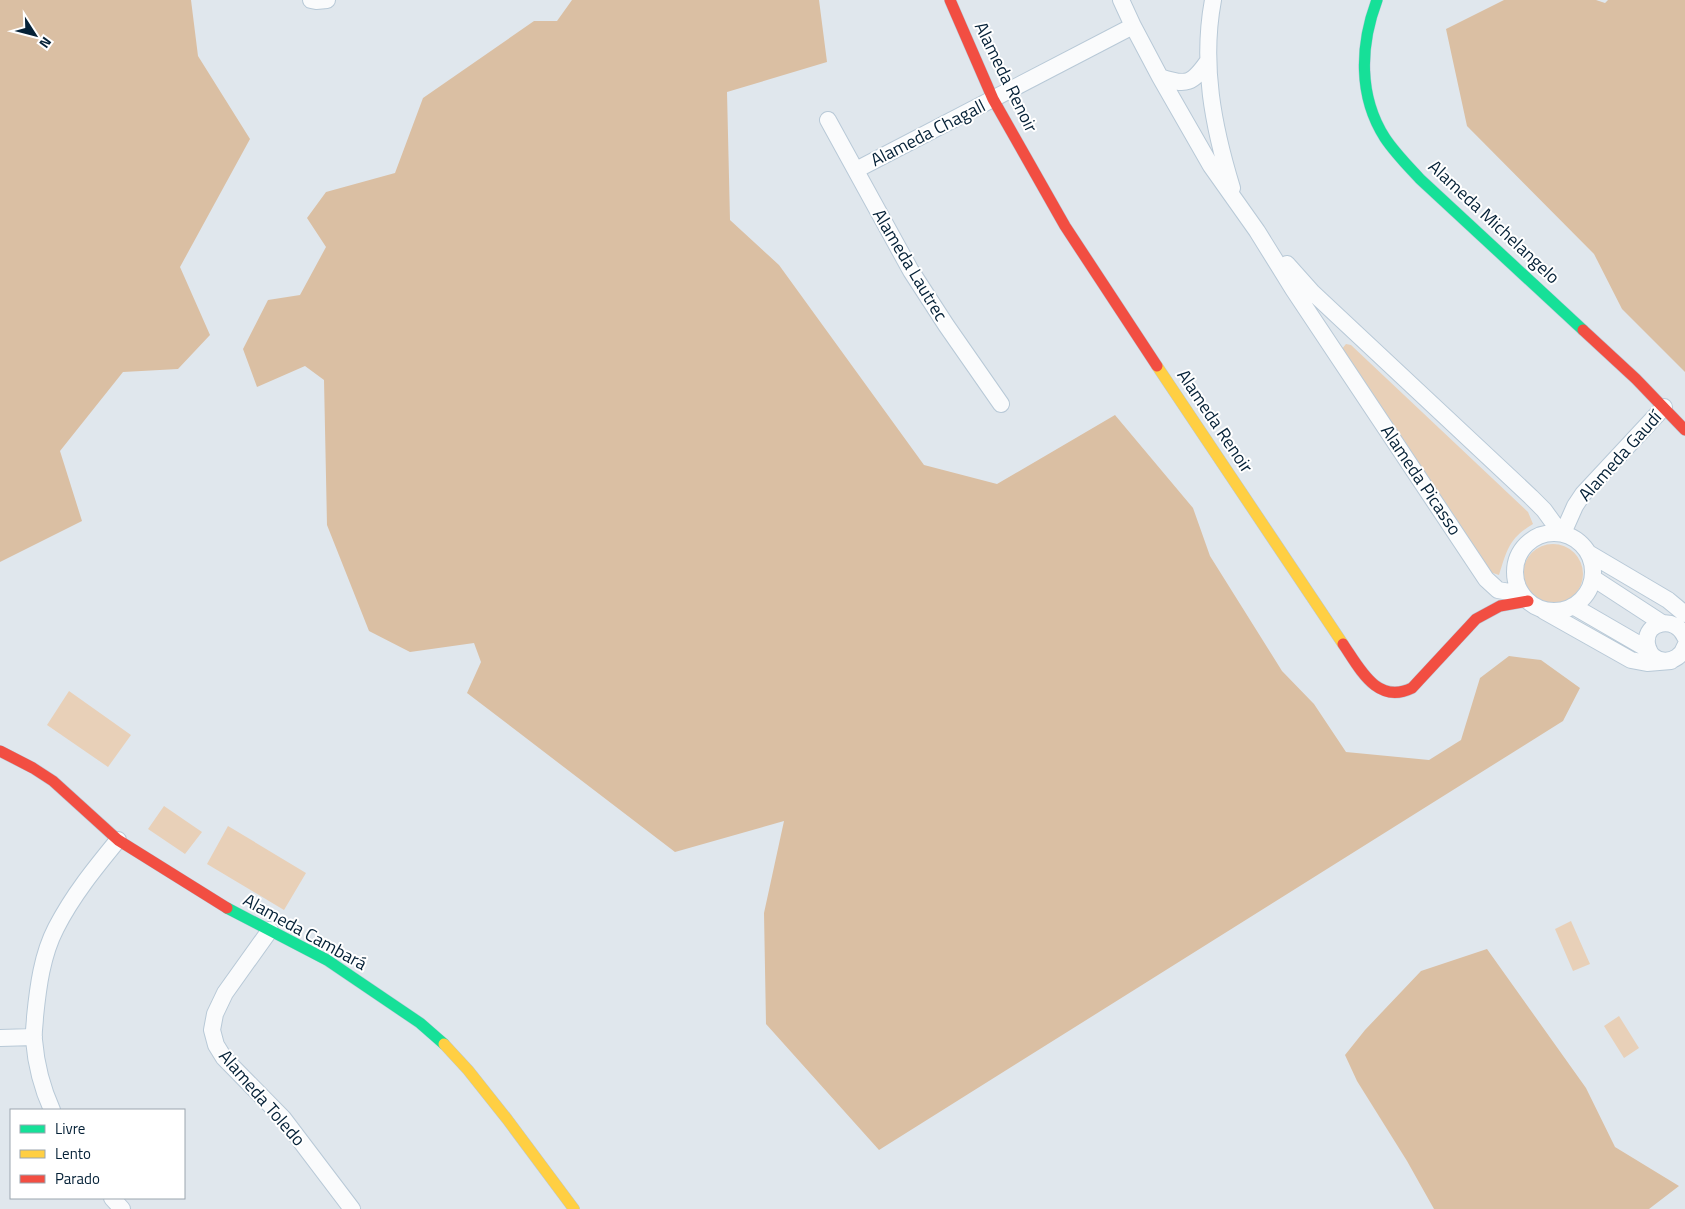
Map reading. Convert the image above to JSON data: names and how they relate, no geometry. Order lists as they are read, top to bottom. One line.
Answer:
{"streets":{"street":["Alameda Renoir","Alameda Chagall","Alameda Michelangelo","Alameda Lautrec","Alameda Gaudí","Alameda Picasso","Alameda Cambará","Alameda Toledo"]},"crossings":[["Alameda Renoir","Alameda Chagall"],["Alameda Renoir","Alameda Gaudí"],["Alameda Renoir","Alameda Picasso"],["Alameda Chagall","Alameda Lautrec"],["Alameda Chagall","Alameda Picasso"],["Alameda Michelangelo","Alameda Gaudí"],["Alameda Gaudí","Alameda Picasso"],["Alameda Cambará","Alameda Toledo"]],"legend":["Livre","Lento","Parado"],"north":"bottom right"}
